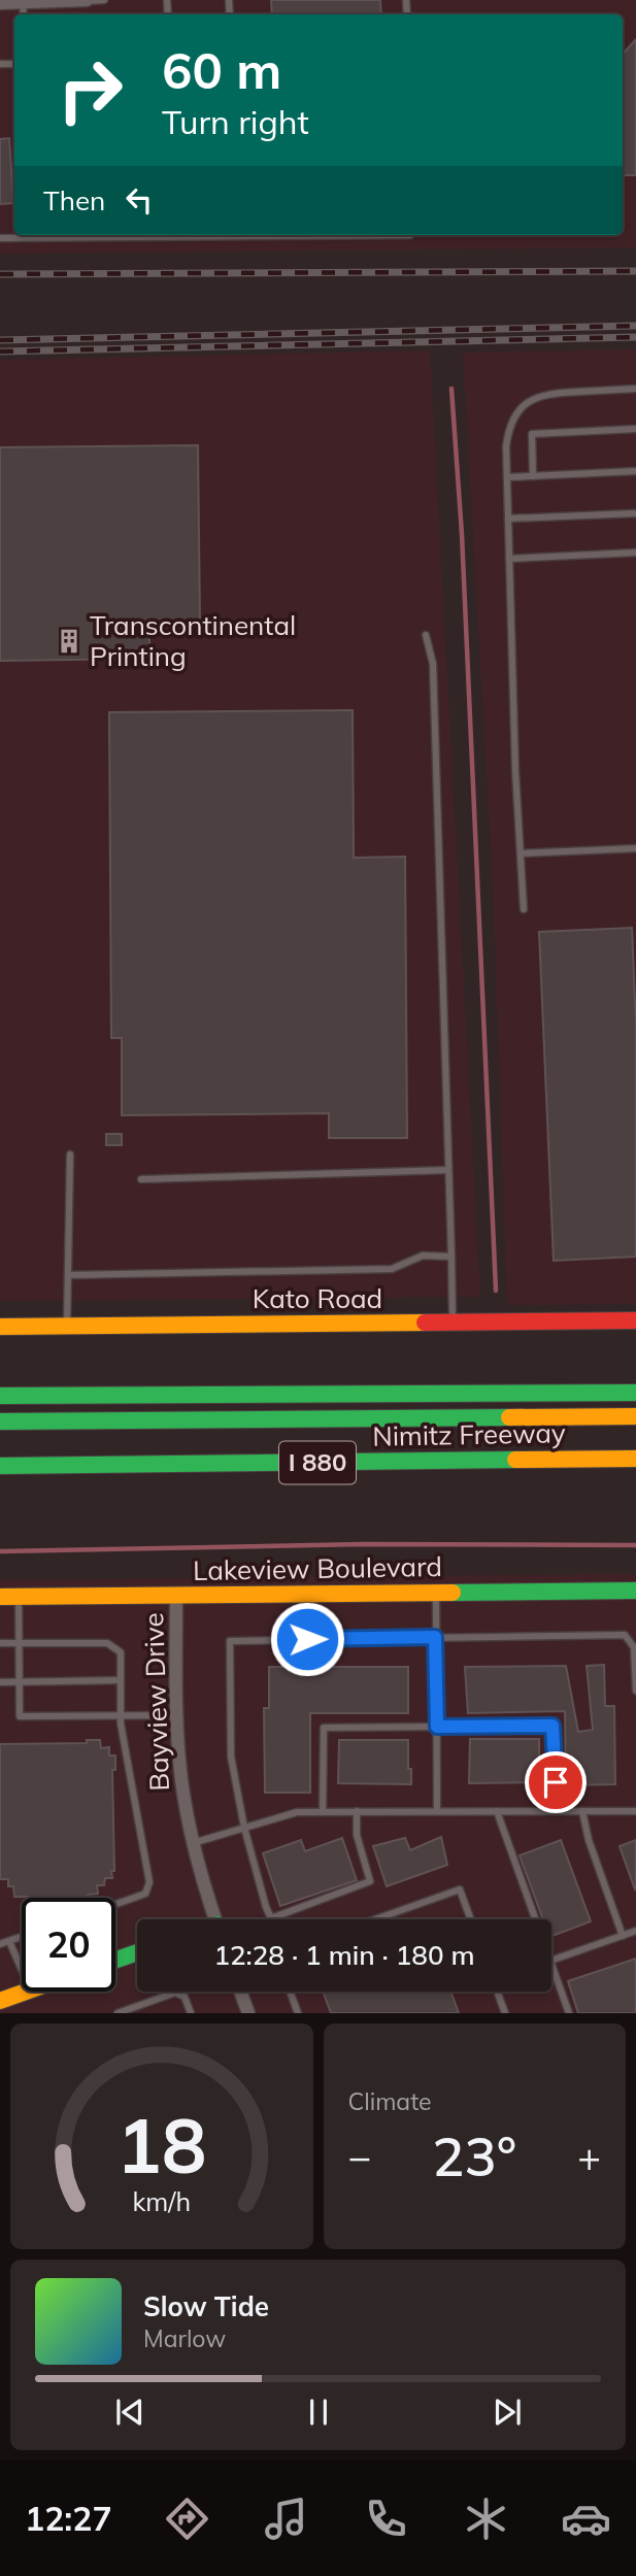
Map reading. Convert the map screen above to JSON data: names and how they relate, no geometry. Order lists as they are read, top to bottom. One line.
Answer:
{"streets":{"main road":["Kato Road","Nimitz Freeway","I 880","Lakeview Boulevard"],"street":["Bayview Drive"]},"crossings":[["Lakeview Boulevard","Bayview Drive"]],"places":{"building":["Transcontinental Printing"]},"page":{"turn":["60 m","Turn right"],"then":"Then","limit":"20","trip":"12:28 · 1 min · 180 m","tile":"Climate","heat":["−","23°","+"],"song":["Slow Tide","Marlow"],"tabs":"12:27","gauge":["18","km/h"]}}
